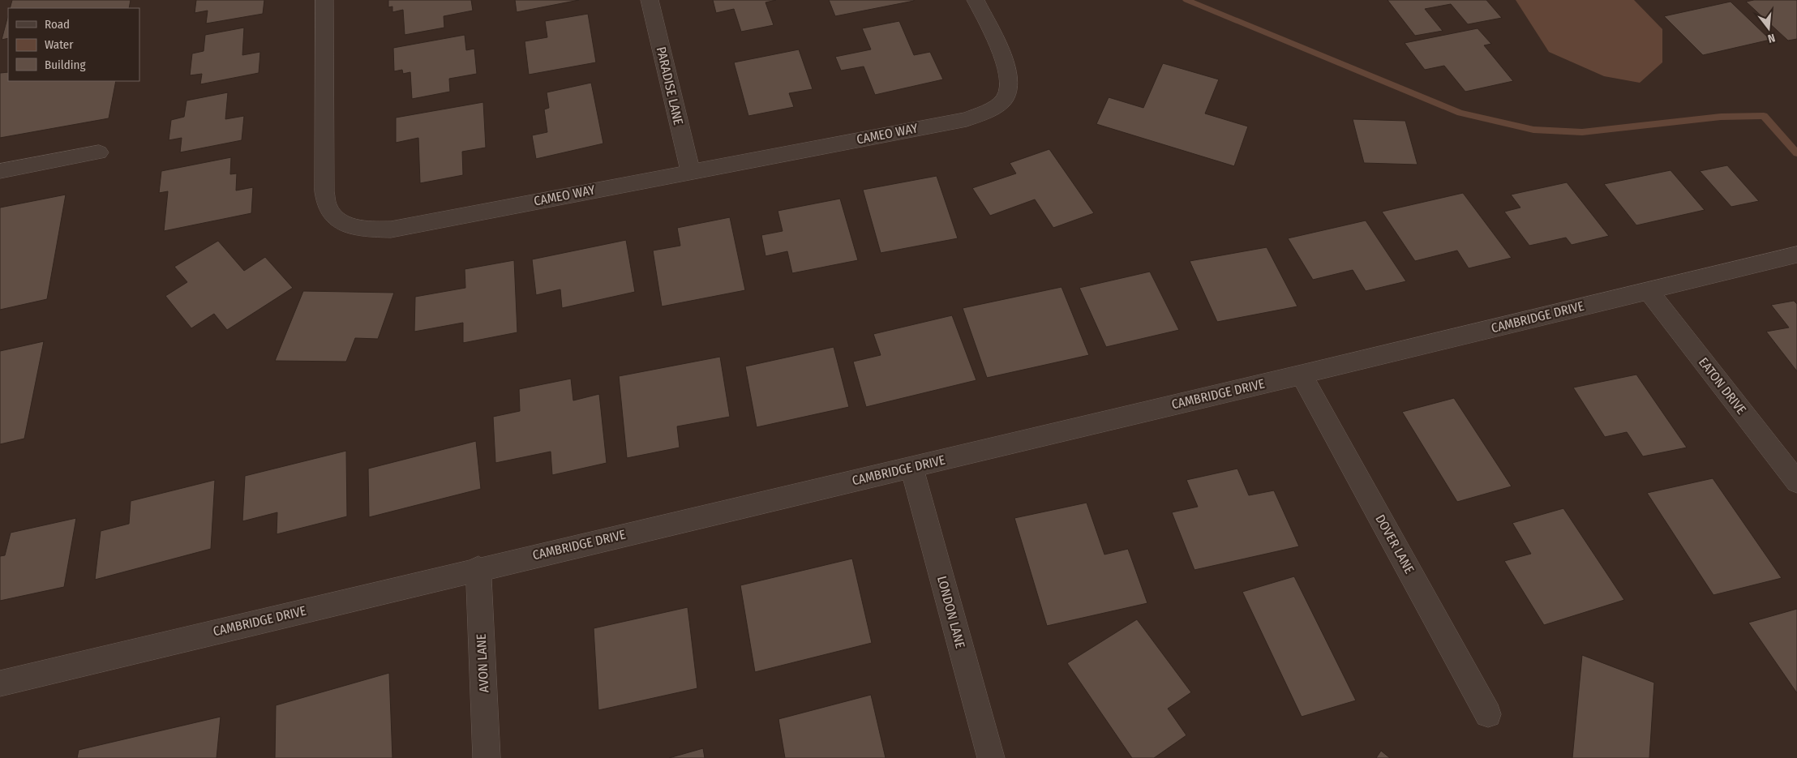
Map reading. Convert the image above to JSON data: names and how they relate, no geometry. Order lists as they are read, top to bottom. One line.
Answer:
{"streets":{"street":["PARADISE LANE","CAMEO WAY","CAMBRIDGE DRIVE","EATON DRIVE","DOVER LANE","LONDON LANE","AVON LANE"]},"crossings":[["PARADISE LANE","CAMEO WAY"],["CAMBRIDGE DRIVE","EATON DRIVE"],["CAMBRIDGE DRIVE","DOVER LANE"],["CAMBRIDGE DRIVE","LONDON LANE"],["CAMBRIDGE DRIVE","AVON LANE"]],"legend":["Road","Water","Building"],"north":"bottom"}
